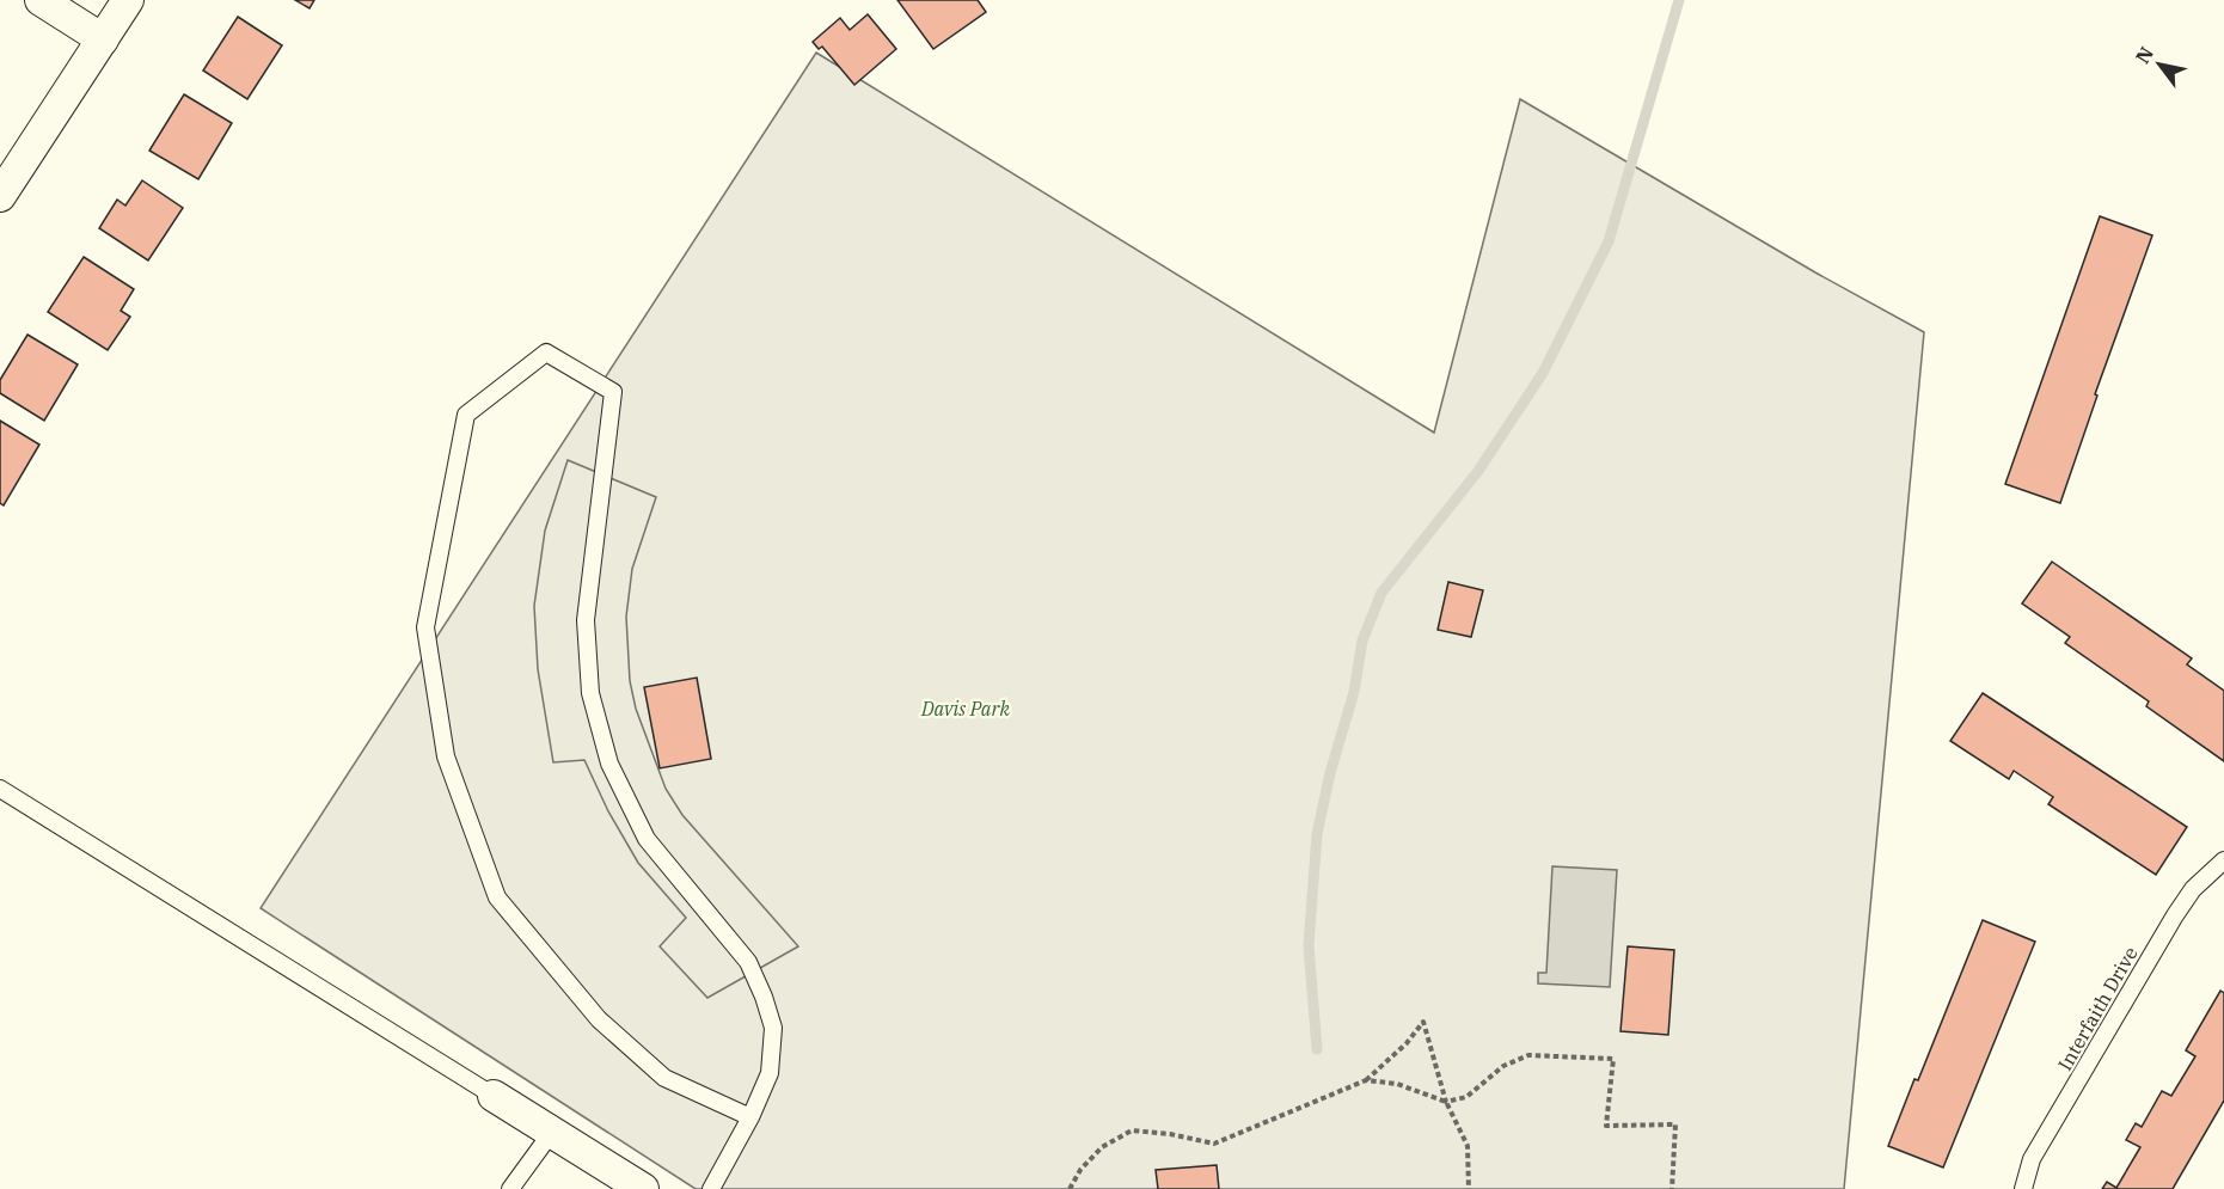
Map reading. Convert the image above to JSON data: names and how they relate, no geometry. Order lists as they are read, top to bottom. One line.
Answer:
{"streets":{"lane":["Interfaith Drive"]},"parks":["Davis Park"],"north":"top left"}
